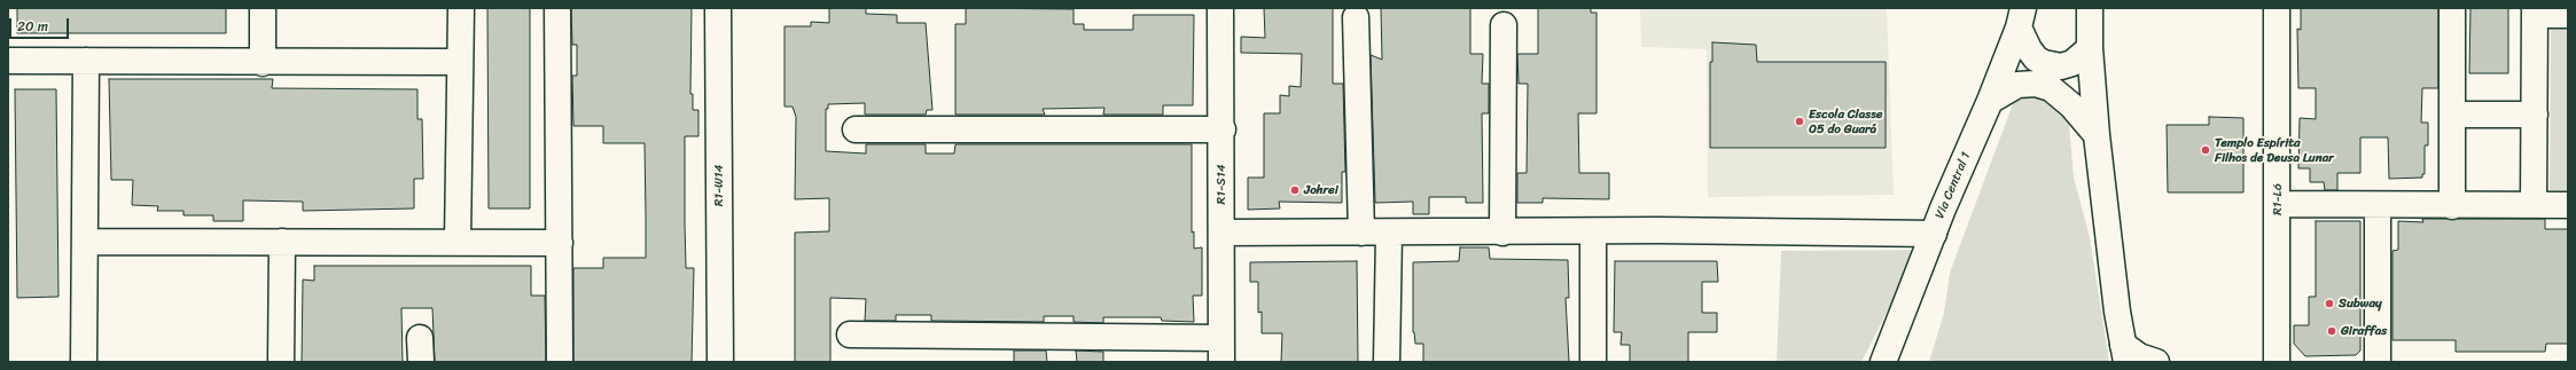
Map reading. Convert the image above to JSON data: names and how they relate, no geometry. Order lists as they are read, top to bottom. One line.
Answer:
{"streets":{"street":["R1-S14","R1-W14","Via Central 1","R1-L6"]},"places":["Escola Classe 05 do Guará","Templo Espírita Filhos de Deusa Lunar","Johrei","Subway","Giraffas"],"scale_bar":"20 m"}
